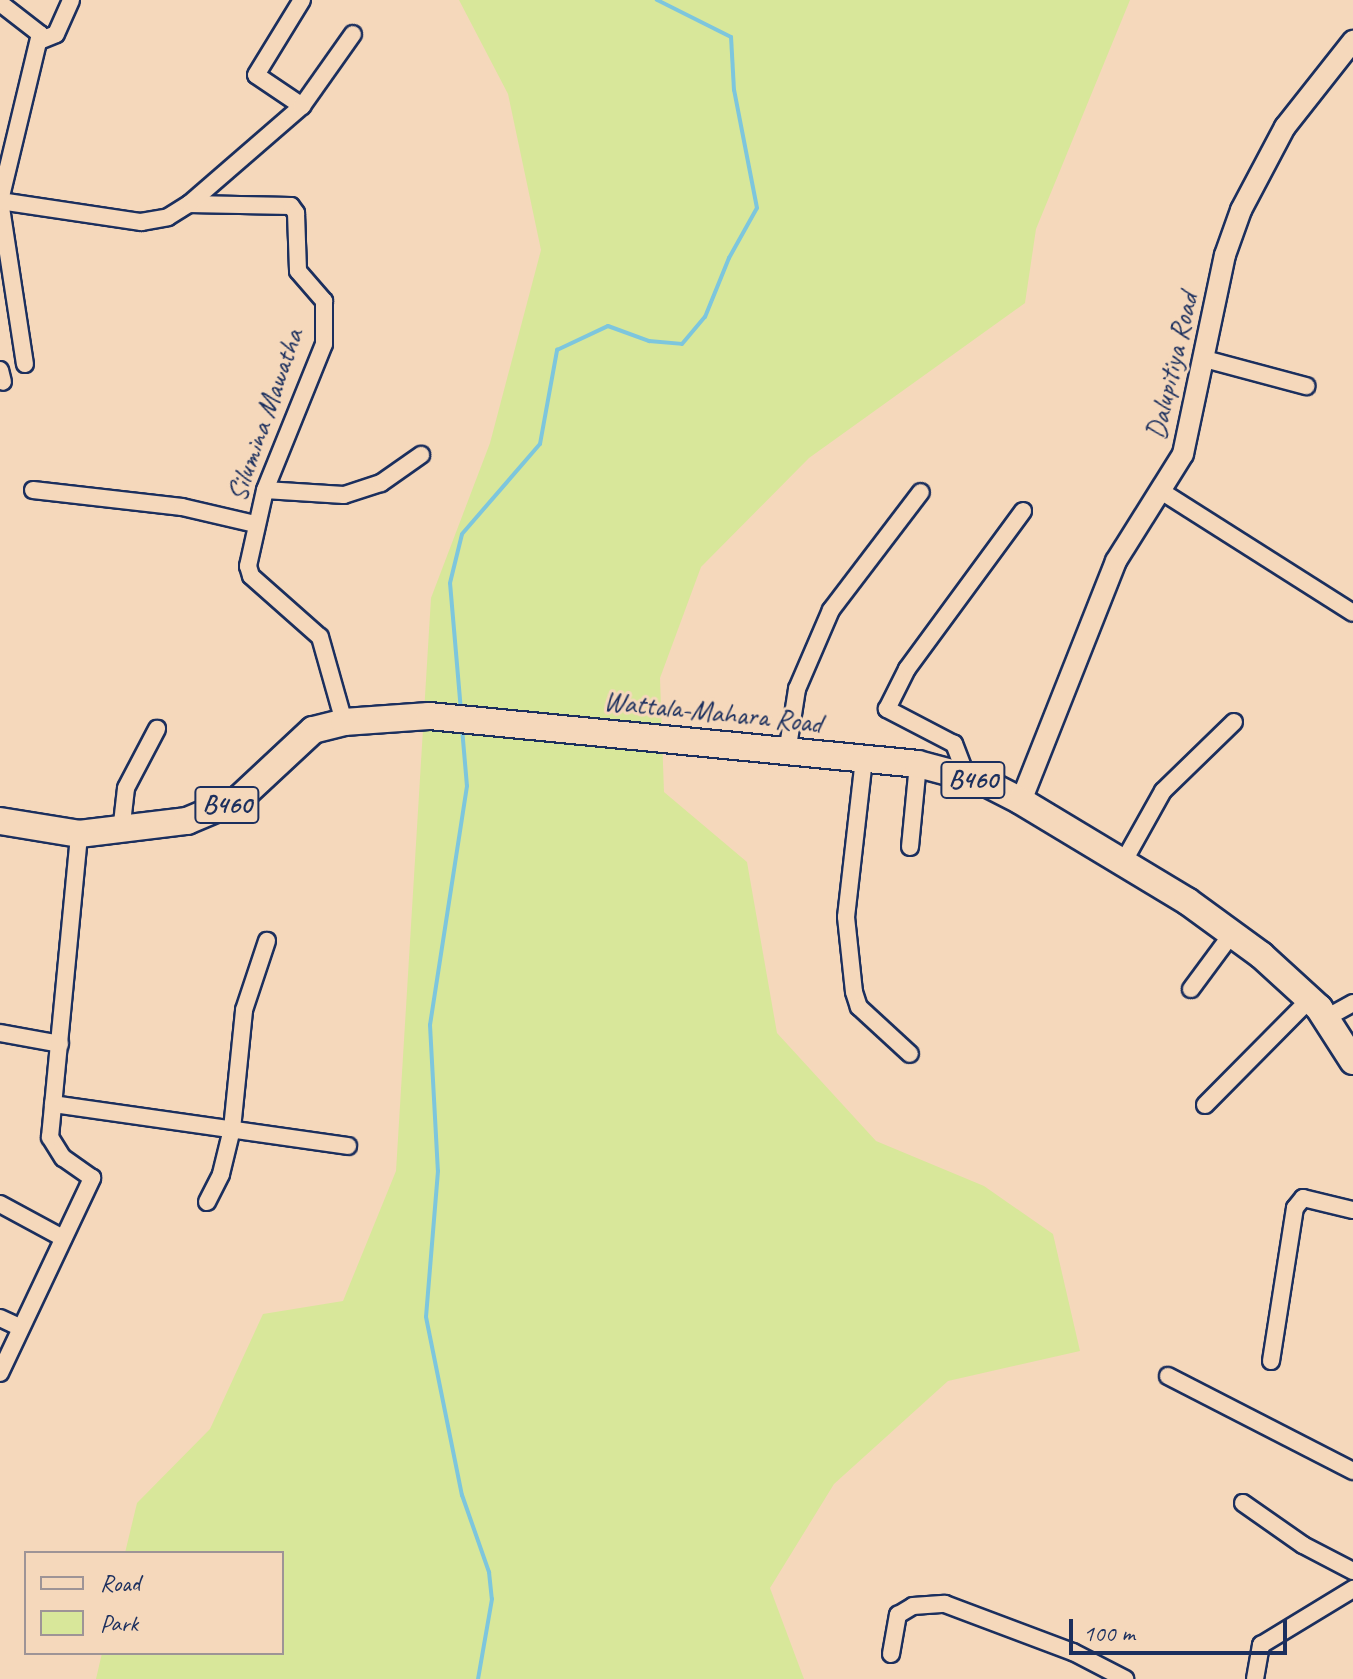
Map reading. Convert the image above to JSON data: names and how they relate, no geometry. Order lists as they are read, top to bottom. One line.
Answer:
{"streets":{"main road":["Wattala-Mahara Road","B460"],"street":["Dalupitiya Road","Silumina Mawatha"]},"crossings":[["Dalupitiya Road","Wattala-Mahara Road"],["Silumina Mawatha","Wattala-Mahara Road"]],"legend":["Road","Park"],"scale_bar":"100 m"}
